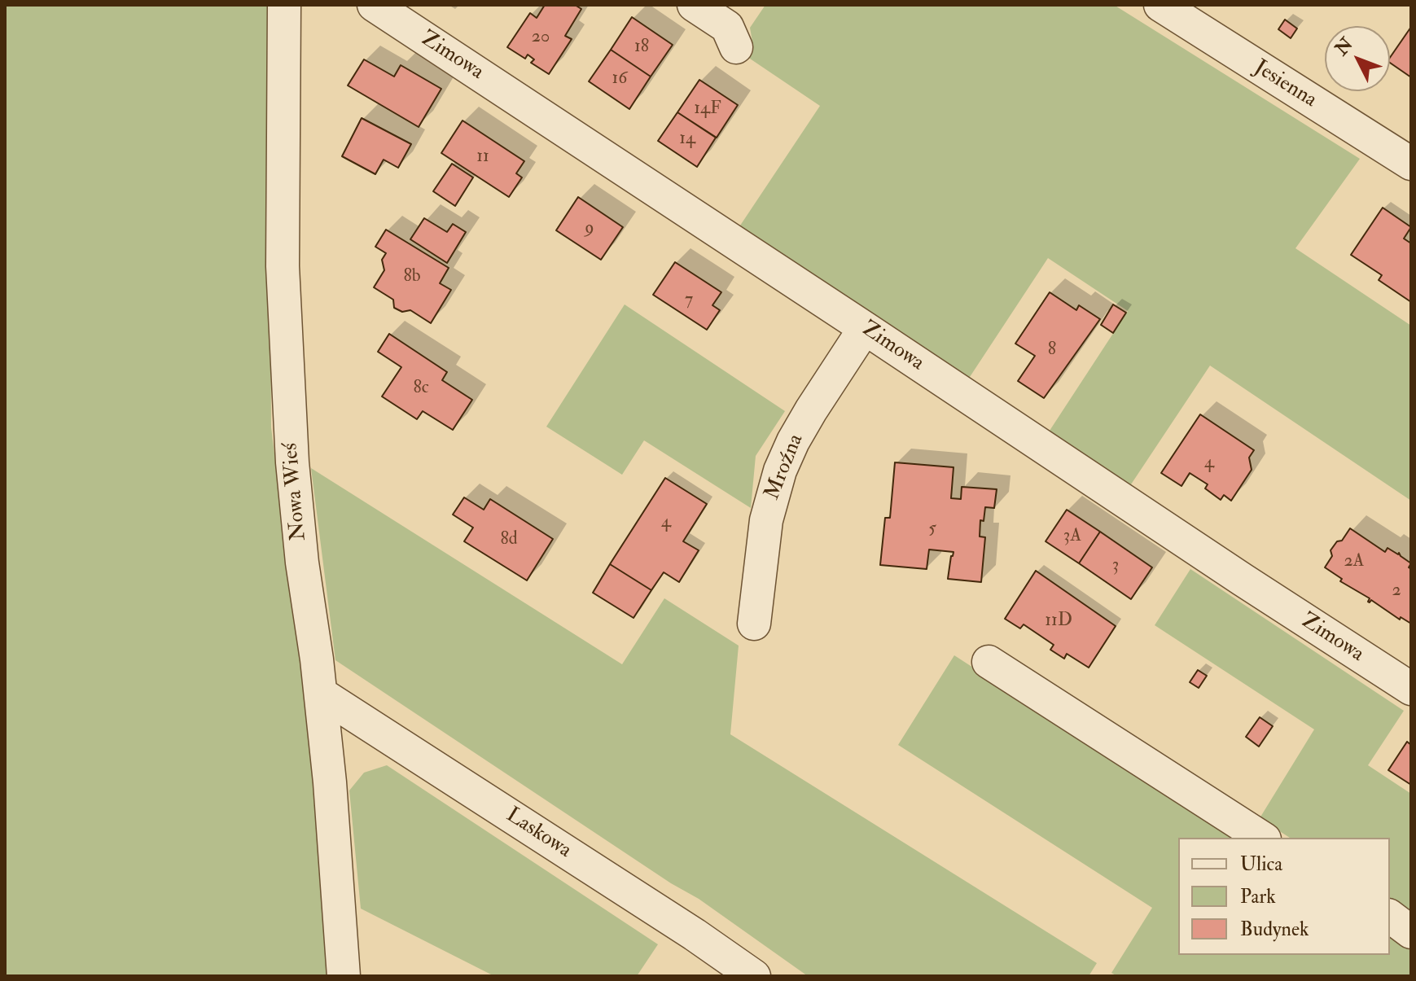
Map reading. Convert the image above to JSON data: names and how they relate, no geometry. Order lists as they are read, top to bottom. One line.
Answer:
{"streets":{"street":["Zimowa","Jesienna","Mroźna","Nowa Wieś","Laskowa"]},"crossings":[["Zimowa","Mroźna"],["Nowa Wieś","Laskowa"]],"house_numbers":["20","18","16","14F","14","11","9","8b","7","8","8c","4","4","5","3A","8d","2A","3","2","11D"],"legend":["Ulica","Park","Budynek"],"north":"top left"}
